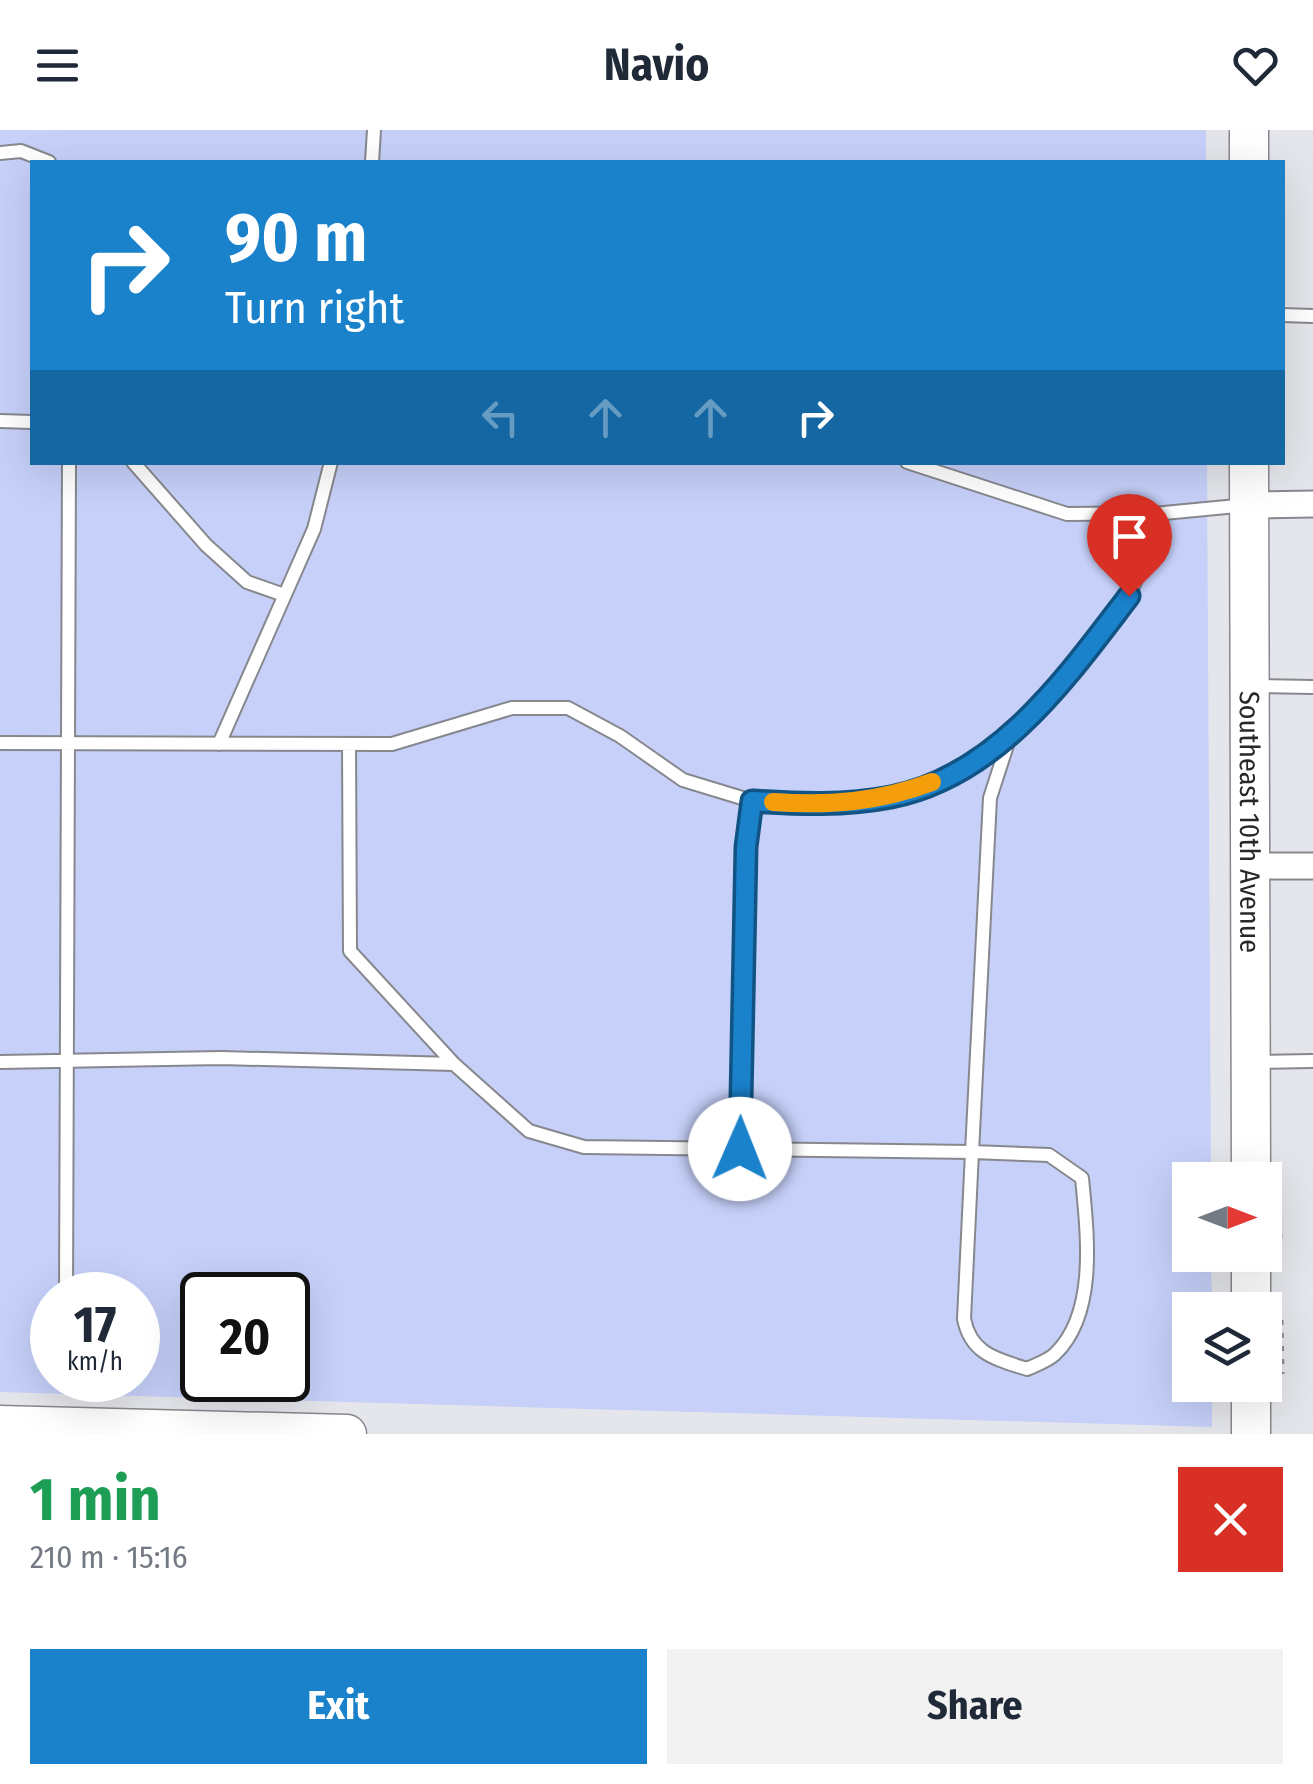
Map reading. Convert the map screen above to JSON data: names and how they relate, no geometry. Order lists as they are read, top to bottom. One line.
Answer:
{"streets":{"main road":["Southeast 10th Avenue"]},"north":"right","page":{"header":"Navio","turn":["90 m","Turn right"],"speed":"17 km/h","limit":"20","heading":["1 min","210 m · 15:16"],"buttons":["Exit","Share"]}}
